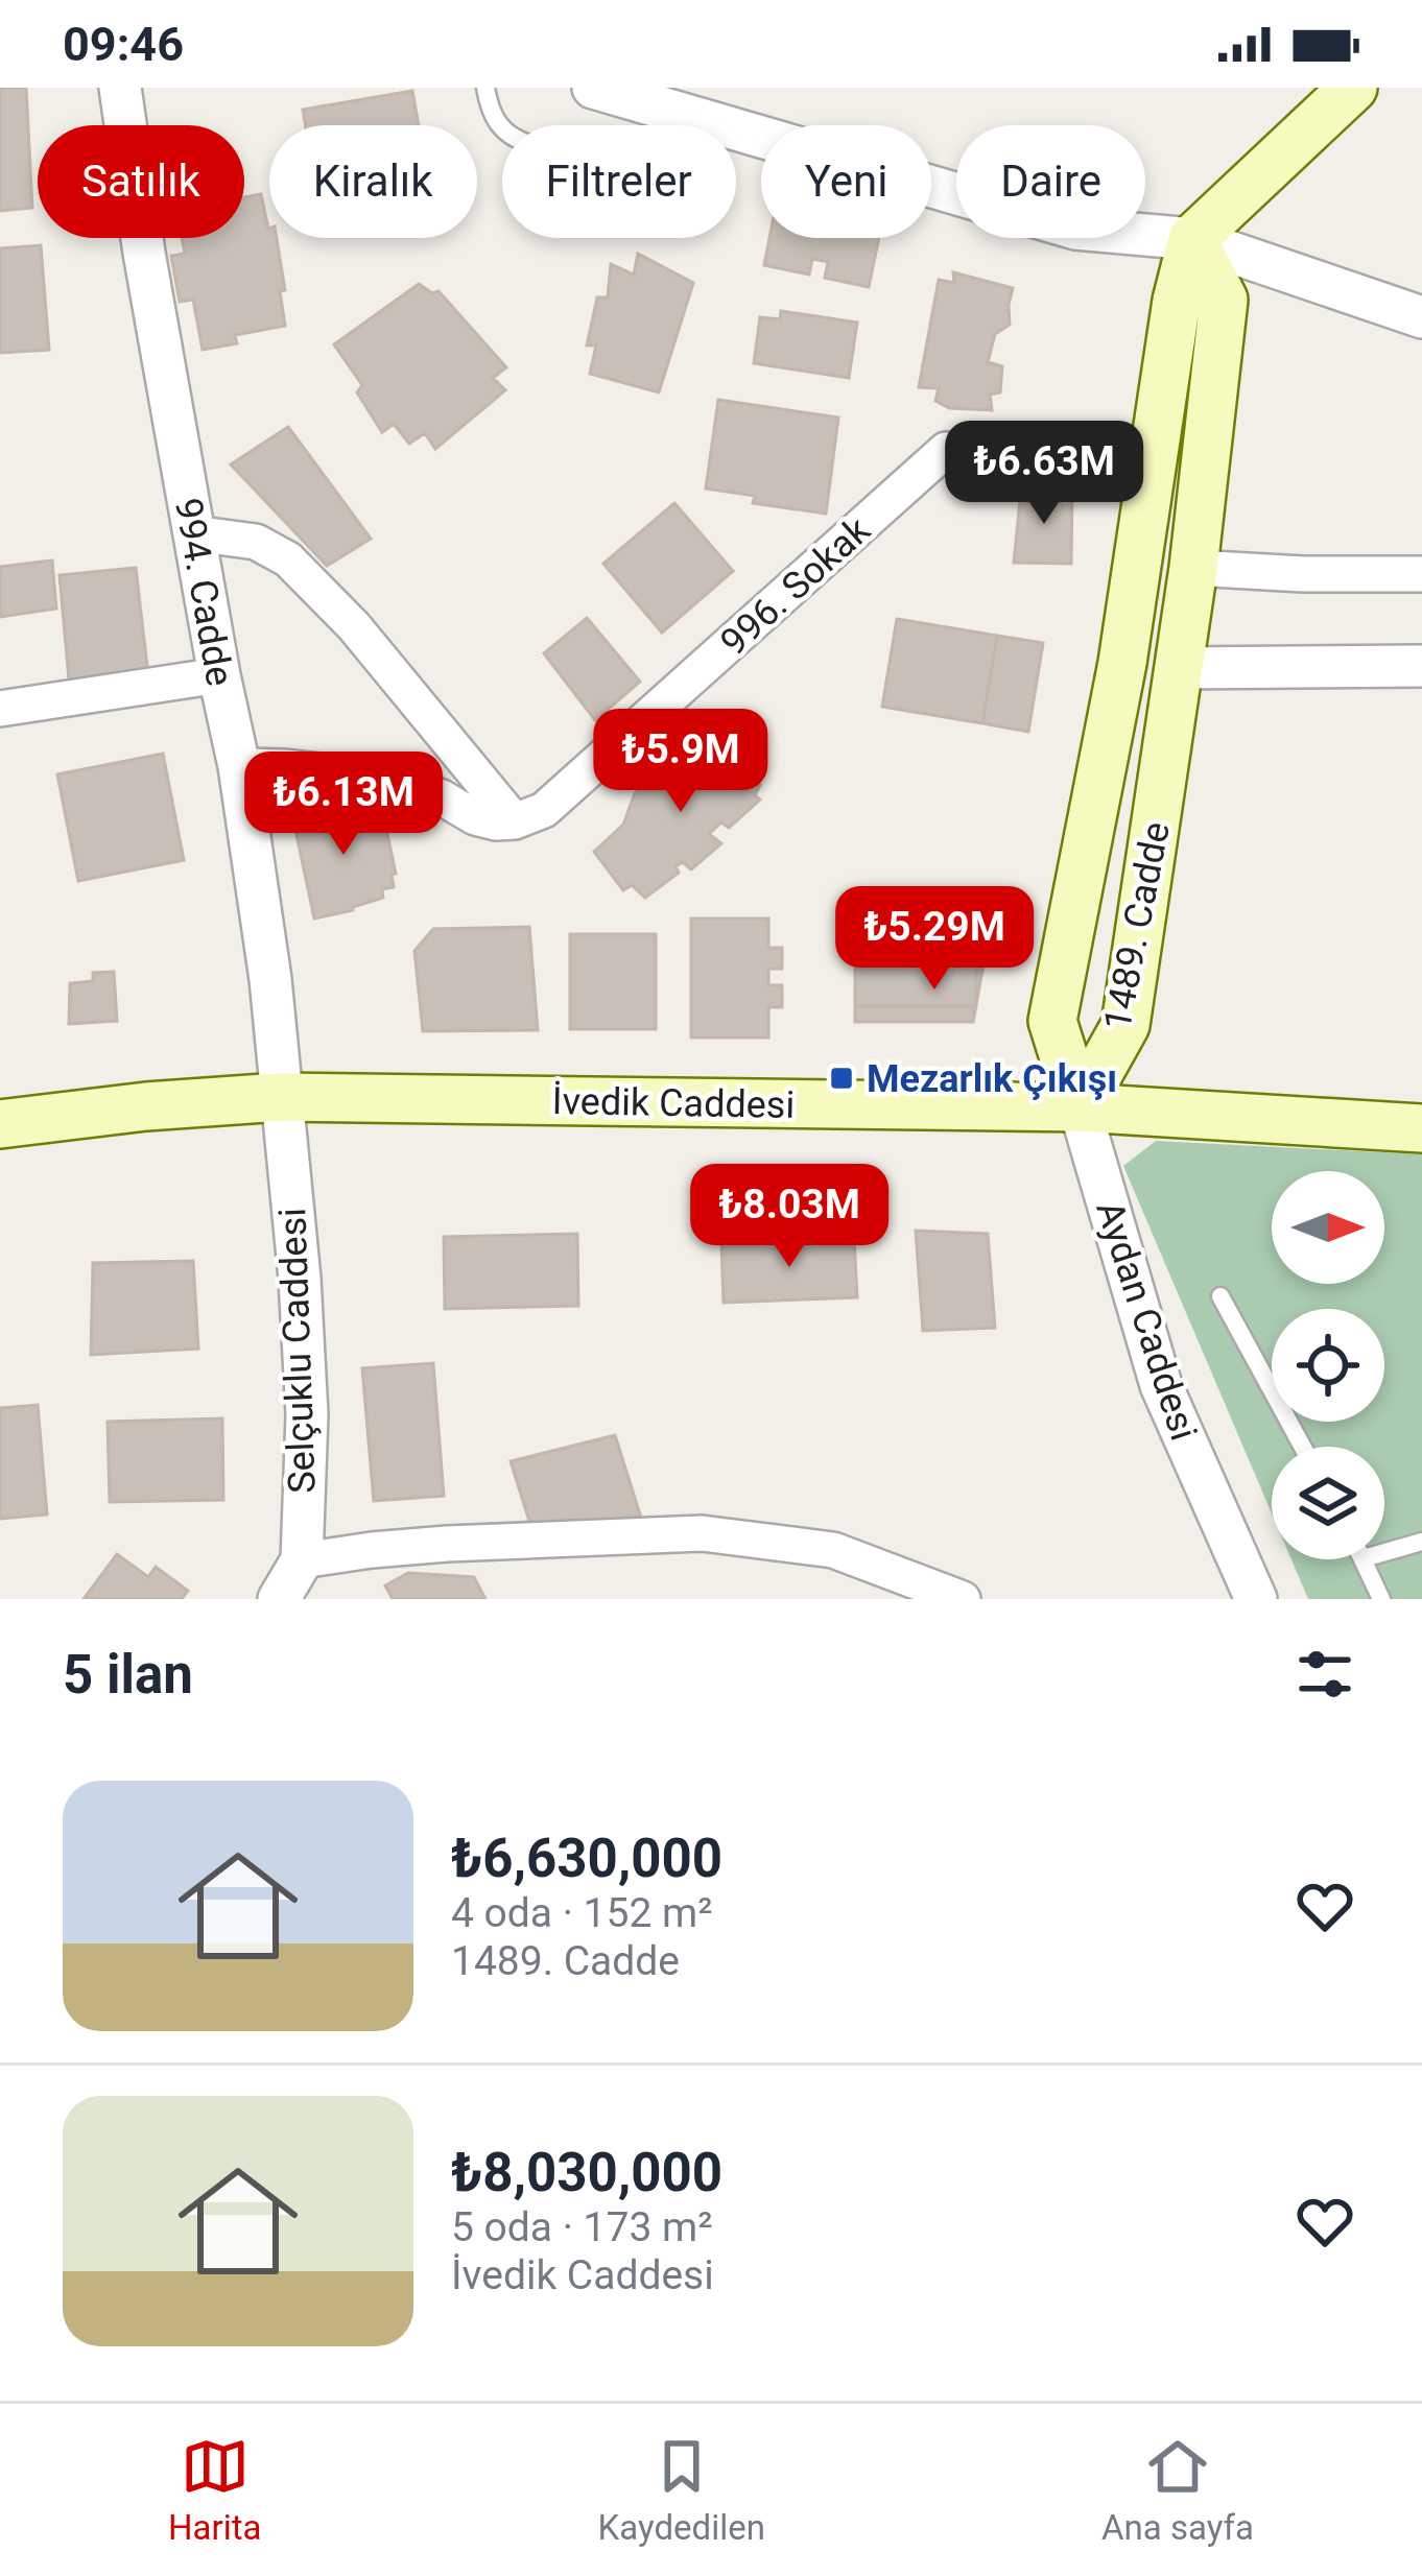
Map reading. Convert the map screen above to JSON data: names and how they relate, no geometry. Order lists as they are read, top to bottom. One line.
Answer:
{"streets":{"main road":["1489. Cadde","İvedik Caddesi"],"street":["996. Sokak","994. Cadde","Aydan Caddesi","Selçuklu Caddesi"]},"crossings":[["994. Cadde","İvedik Caddesi"],["994. Cadde","Selçuklu Caddesi"],["1489. Cadde","İvedik Caddesi"],["1489. Cadde","Aydan Caddesi"],["İvedik Caddesi","Aydan Caddesi"],["İvedik Caddesi","Selçuklu Caddesi"]],"places":{"transit":["Mezarlık Çıkışı"]},"north":"right","page":{"status":"09:46","chip":["Satılık","Kiralık","Filtreler","Yeni","Daire"],"price":["₺6.63M","₺5.9M","₺6.13M","₺5.29M","₺8.03M"],"heading":"5 ilan","list":[{"name":"₺6,630,000","note":"4 oda · 152 m² · 1489. Cadde"},{"name":"₺8,030,000","note":"5 oda · 173 m² · İvedik Caddesi"}],"tabs":["Harita","Kaydedilen","Ana sayfa"]}}
